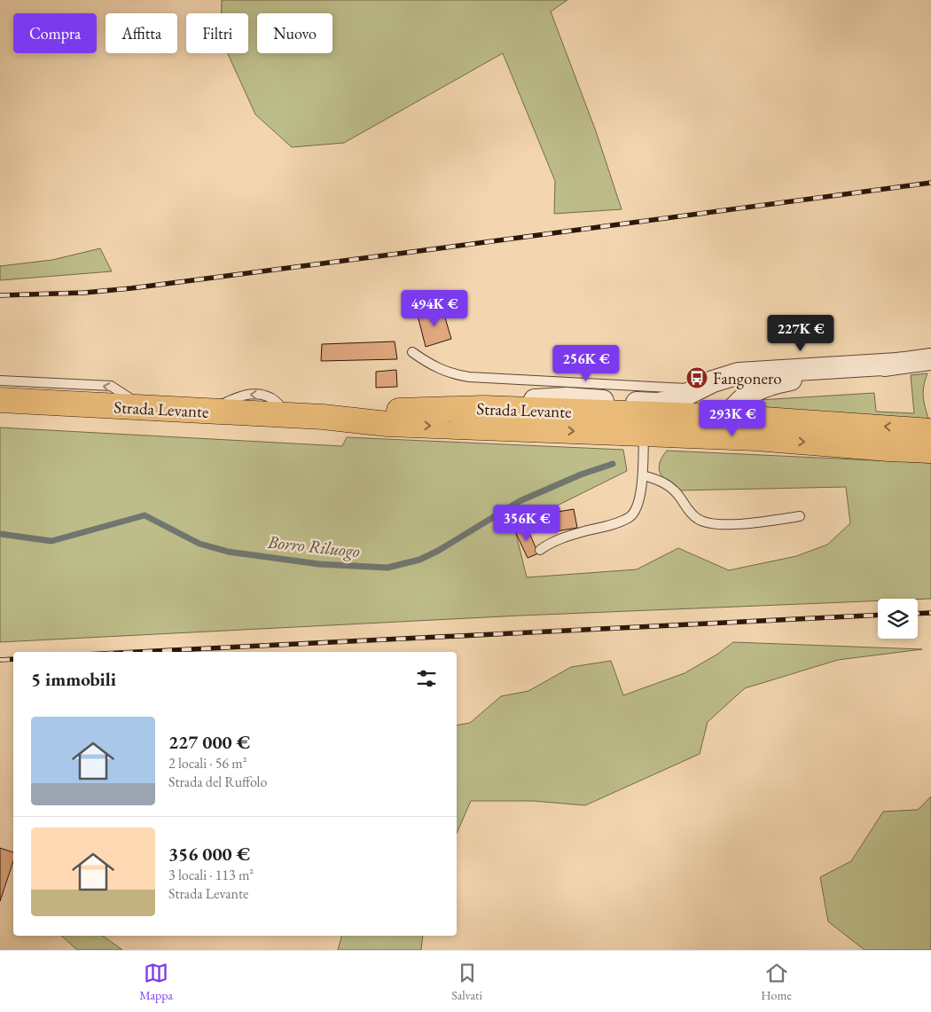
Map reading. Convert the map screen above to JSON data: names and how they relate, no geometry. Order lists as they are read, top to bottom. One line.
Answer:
{"streets":{"main road":["Strada Levante"]},"water":["Borro Riluogo"],"places":{"bus stop":["Fangonero"]},"page":{"chip":["Compra","Affitta","Filtri","Nuovo"],"price":["494K €","227K €","256K €","293K €","356K €"],"heading":"5 immobili","list":[{"name":"227 000 €","note":"2 locali · 56 m² · Strada del Ruffolo"},{"name":"356 000 €","note":"3 locali · 113 m² · Strada Levante"}],"tabs":["Mappa","Salvati","Home"]}}
